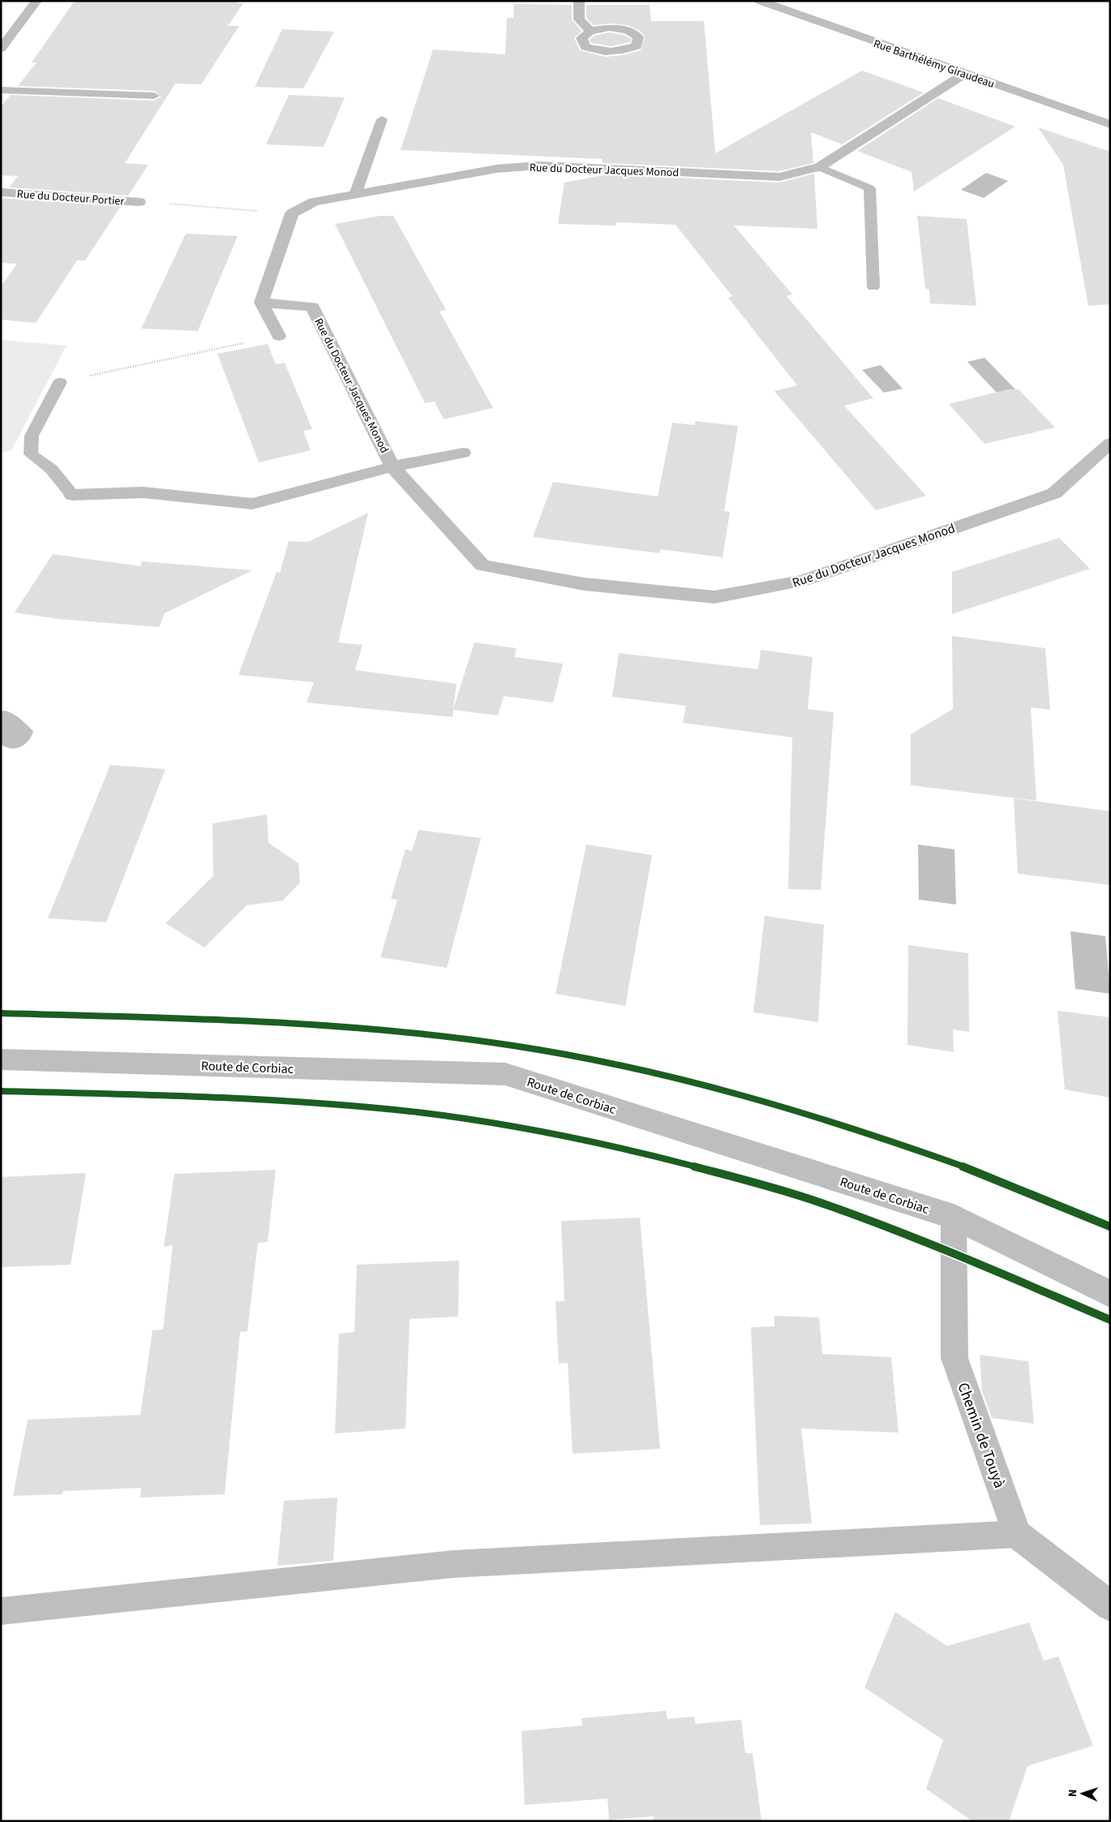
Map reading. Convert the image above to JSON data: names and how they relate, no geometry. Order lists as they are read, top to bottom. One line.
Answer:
{"streets":{"street":["Rue Barthélémy Giraudeau","Rue du Docteur Jacques Monod","Rue du Docteur Portier","Route de Corbiac","Chemin de Touyà"]},"crossings":[["Rue Barthélémy Giraudeau","Rue du Docteur Jacques Monod"],["Route de Corbiac","Chemin de Touyà"]],"north":"left"}
